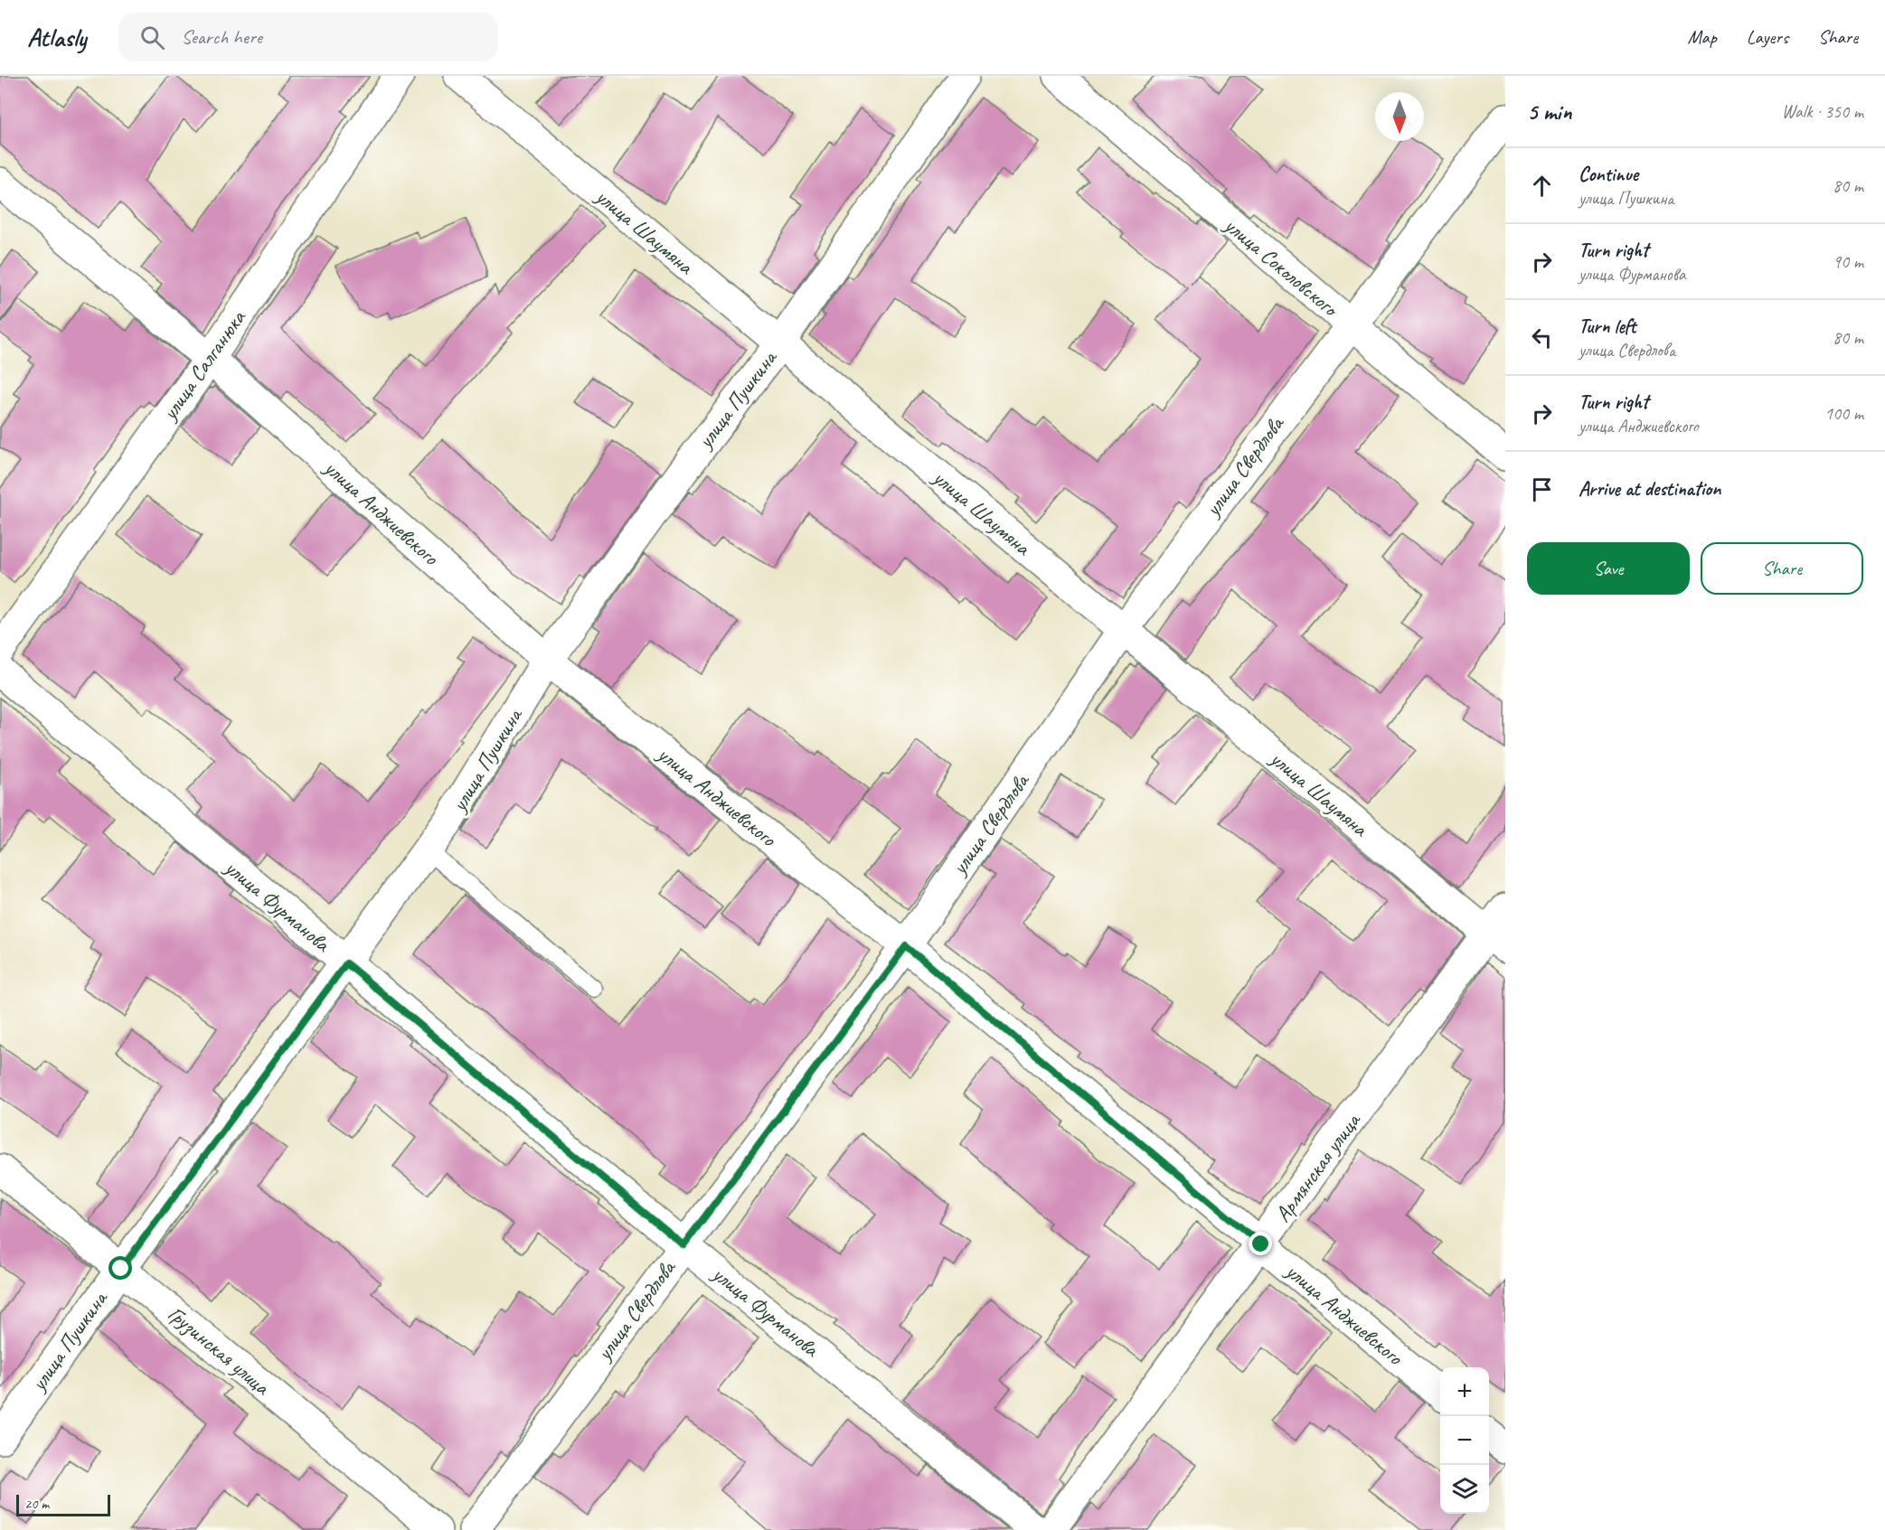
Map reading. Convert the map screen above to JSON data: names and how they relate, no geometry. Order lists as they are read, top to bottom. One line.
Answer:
{"streets":{"street":["улица Шаумяна","улица Соколовского","улица Салганюка","улица Пушкина","улица Свердлова","улица Анджиевского","улица Фурманова","Армянская улица","Грузинская улица"]},"crossings":[["улица Шаумяна","улица Пушкина"],["улица Шаумяна","улица Свердлова"],["улица Шаумяна","Армянская улица"],["улица Соколовского","улица Свердлова"],["улица Салганюка","улица Анджиевского"],["улица Пушкина","улица Анджиевского"],["улица Пушкина","улица Фурманова"],["улица Пушкина","Грузинская улица"],["улица Свердлова","улица Анджиевского"],["улица Свердлова","улица Фурманова"],["улица Анджиевского","Армянская улица"]],"scale_bar":"20 m","north":"bottom","page":{"header":"Atlasly","search":"Search here","nav":["Map","Layers","Share"],"heading":["5 min","Walk · 350 m"],"list":[["Continue","улица Пушкина","80 m"],["Turn right","улица Фурманова","90 m"],["Turn left","улица Свердлова","80 m"],["Turn right","улица Анджиевского","100 m"],"Arrive at destination"],"buttons":["Save","Share"],"map_buttons":["+","−"],"scale":"20 m"}}
